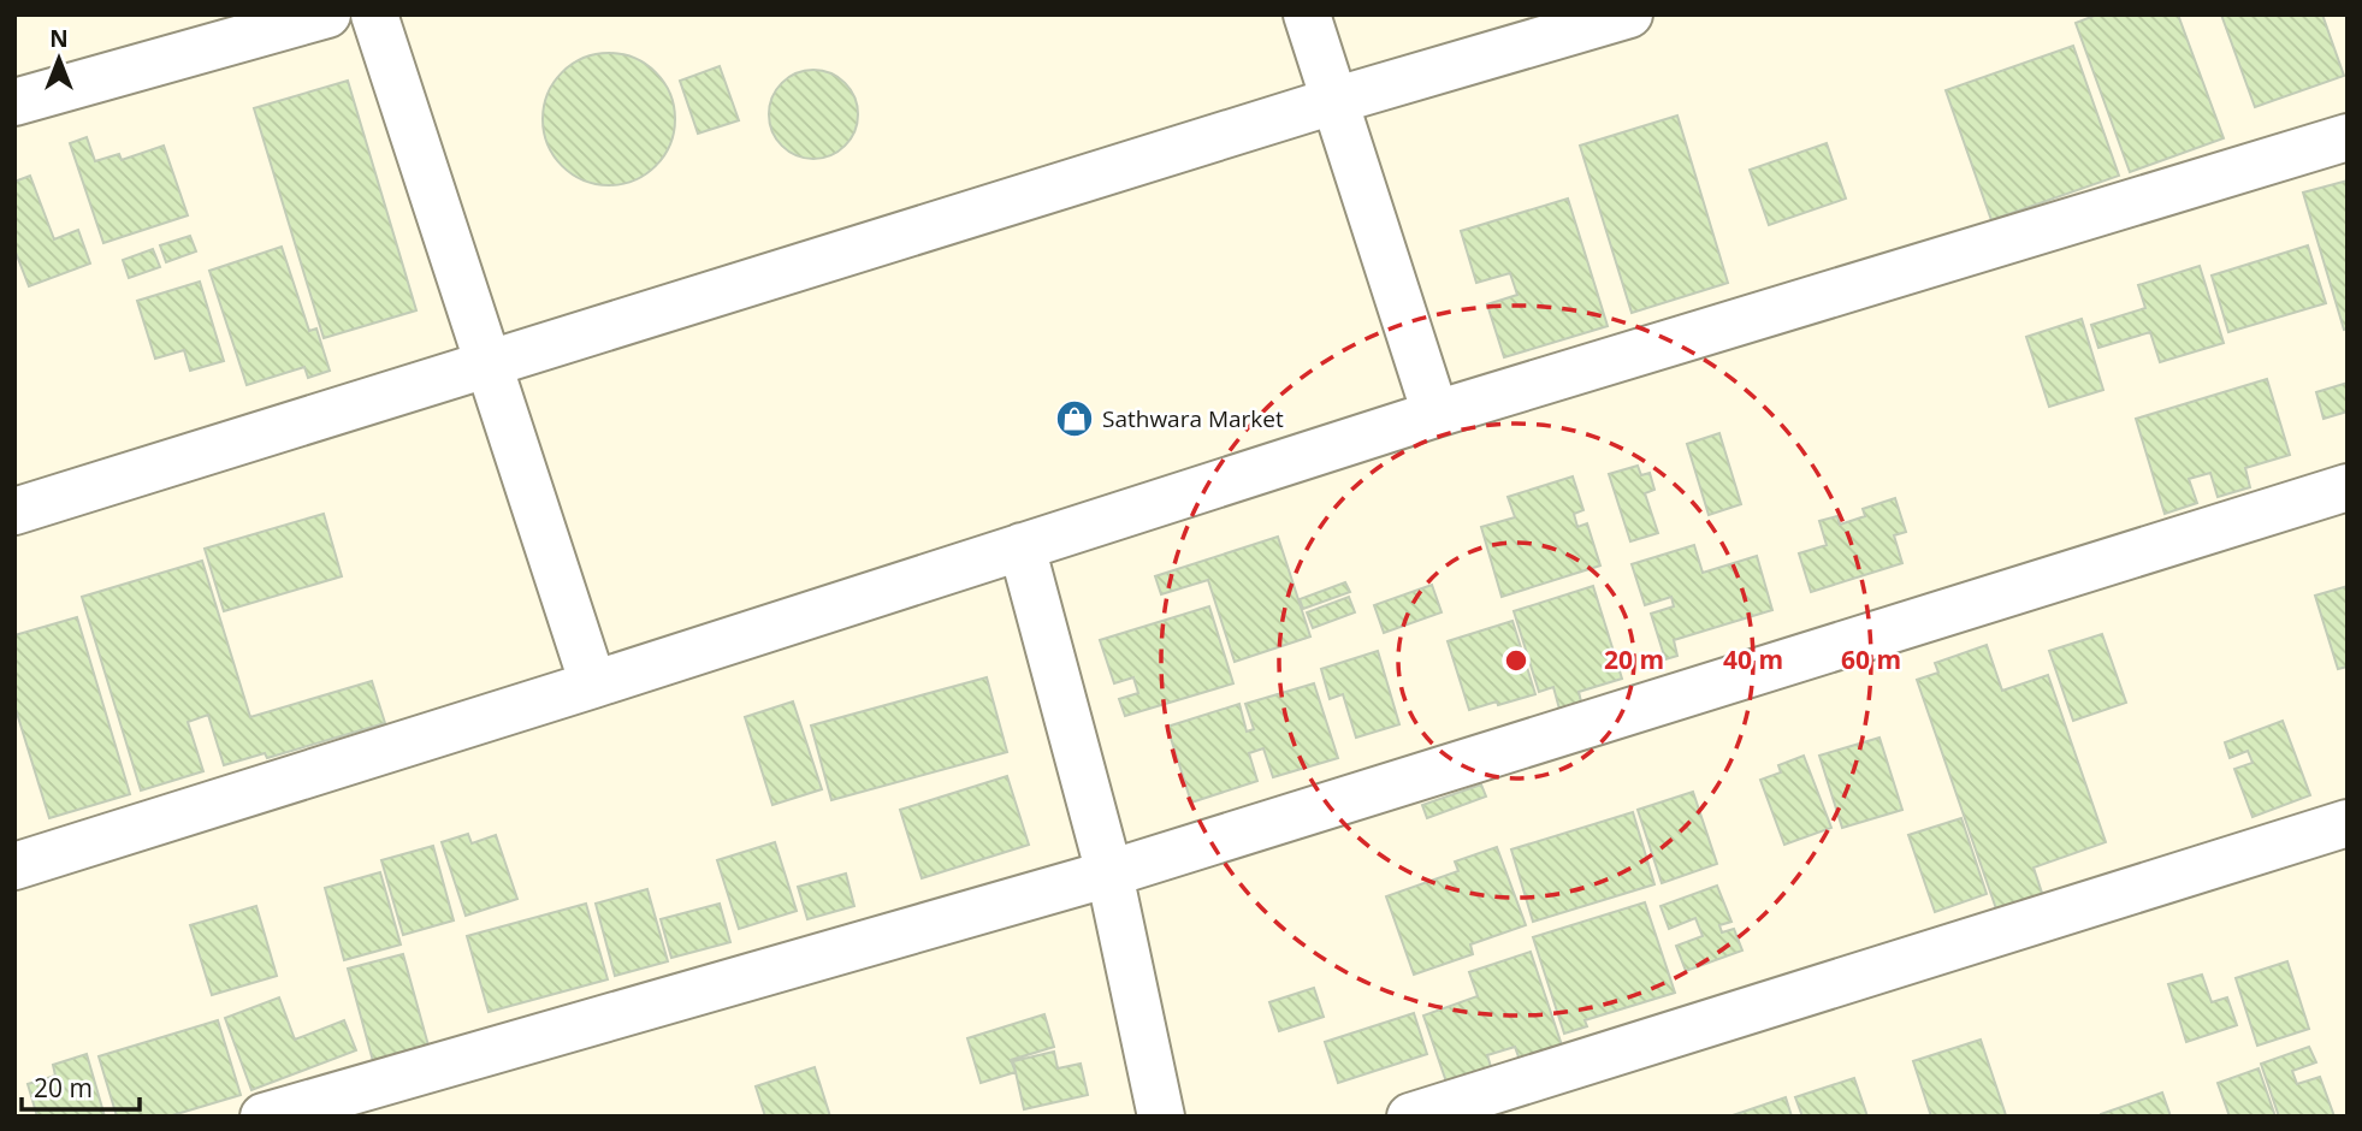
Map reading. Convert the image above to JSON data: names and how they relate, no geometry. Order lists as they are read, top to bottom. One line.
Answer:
{"places":{"shop":["Sathwara Market"]},"scale_bar":"20 m","north":"top","rings":["20 m","40 m","60 m"]}
